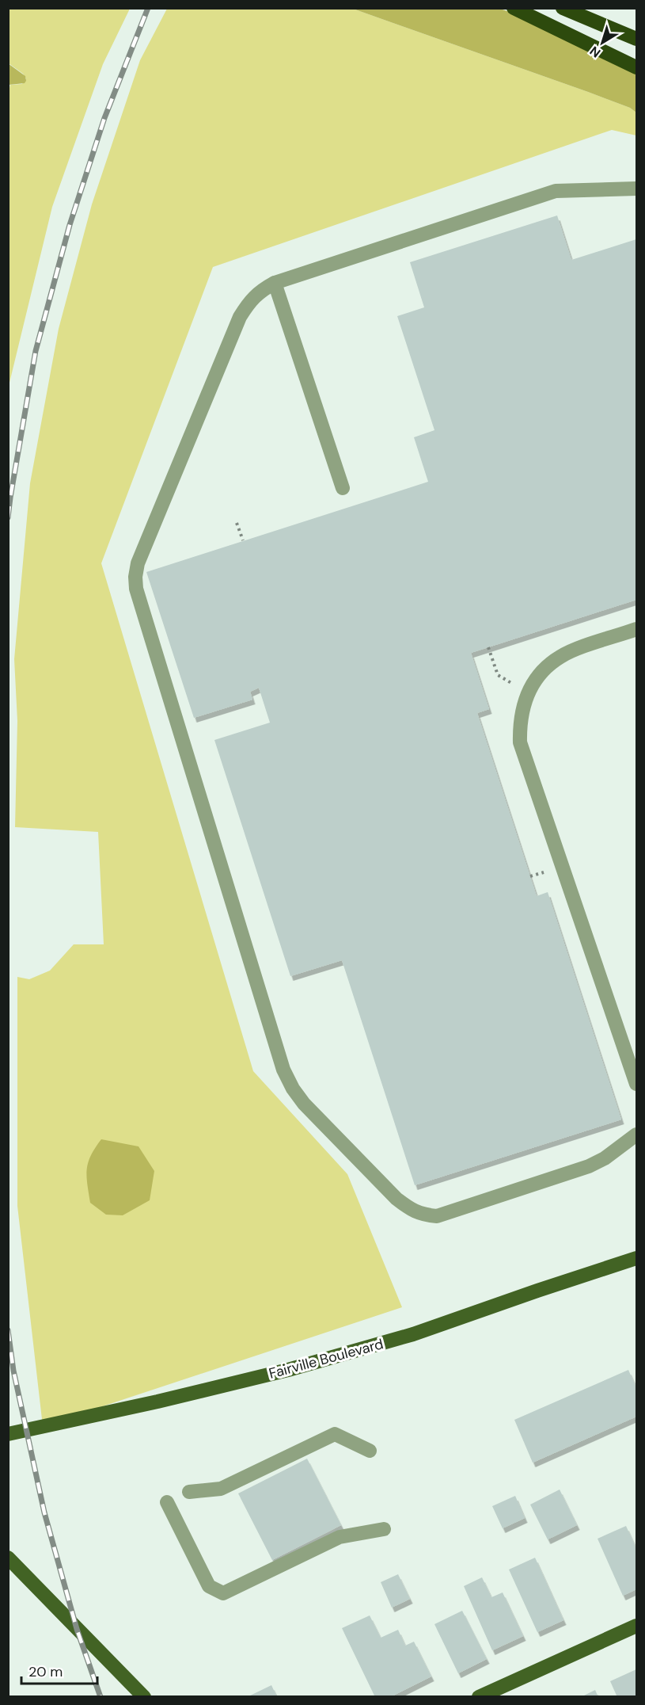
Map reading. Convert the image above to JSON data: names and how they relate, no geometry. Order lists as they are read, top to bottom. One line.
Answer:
{"streets":{"main road":["Fairville Boulevard"]},"scale_bar":"20 m","north":"bottom left"}
